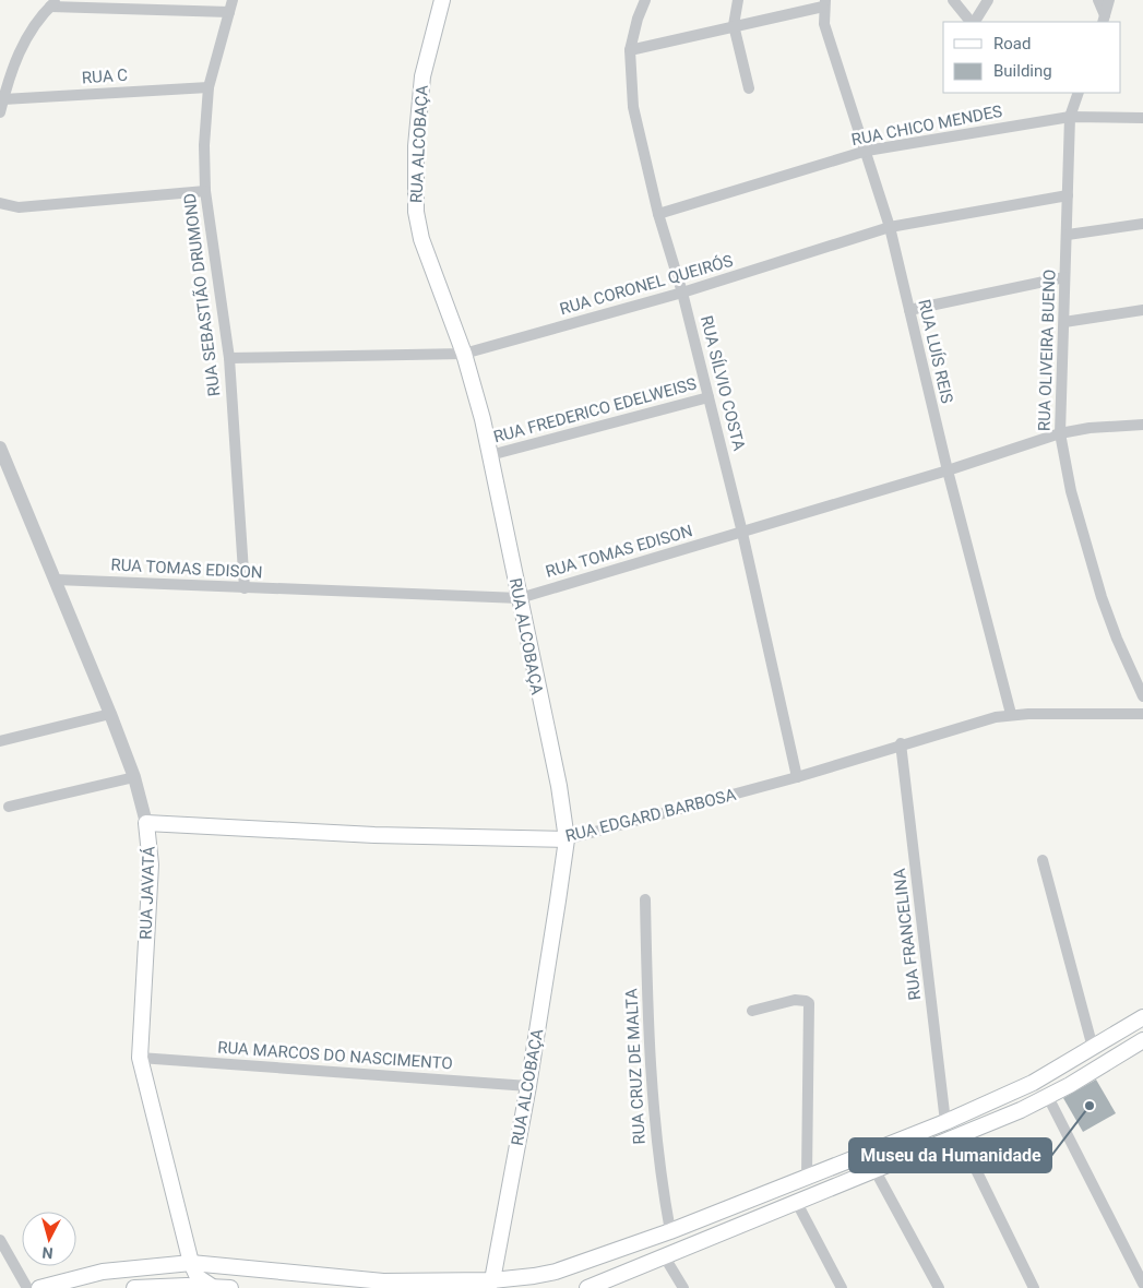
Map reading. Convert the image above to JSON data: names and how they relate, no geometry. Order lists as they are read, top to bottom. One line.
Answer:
{"streets":{"main road":["RUA ALCOBAÇA","RUA EDGARD BARBOSA","RUA JAVATÁ"],"street":["RUA C","RUA CHICO MENDES","RUA CORONEL QUEIRÓS","RUA SEBASTIÃO DRUMOND","RUA OLIVEIRA BUENO","RUA LUÍS REIS","RUA SÍLVIO COSTA","RUA FREDERICO EDELWEISS","RUA TOMAS EDISON","RUA FRANCELINA","RUA MARCOS DO NASCIMENTO","RUA CRUZ DE MALTA"]},"crossings":[["RUA C","RUA SEBASTIÃO DRUMOND"],["RUA CHICO MENDES","RUA OLIVEIRA BUENO"],["RUA CHICO MENDES","RUA LUÍS REIS"],["RUA CHICO MENDES","RUA SÍLVIO COSTA"],["RUA ALCOBAÇA","RUA CORONEL QUEIRÓS"],["RUA ALCOBAÇA","RUA FREDERICO EDELWEISS"],["RUA ALCOBAÇA","RUA TOMAS EDISON"],["RUA ALCOBAÇA","RUA EDGARD BARBOSA"],["RUA ALCOBAÇA","RUA MARCOS DO NASCIMENTO"],["RUA CORONEL QUEIRÓS","RUA SEBASTIÃO DRUMOND"],["RUA CORONEL QUEIRÓS","RUA OLIVEIRA BUENO"],["RUA CORONEL QUEIRÓS","RUA LUÍS REIS"],["RUA CORONEL QUEIRÓS","RUA SÍLVIO COSTA"],["RUA SEBASTIÃO DRUMOND","RUA TOMAS EDISON"],["RUA OLIVEIRA BUENO","RUA TOMAS EDISON"],["RUA LUÍS REIS","RUA TOMAS EDISON"],["RUA LUÍS REIS","RUA EDGARD BARBOSA"],["RUA SÍLVIO COSTA","RUA FREDERICO EDELWEISS"],["RUA SÍLVIO COSTA","RUA TOMAS EDISON"],["RUA SÍLVIO COSTA","RUA EDGARD BARBOSA"],["RUA TOMAS EDISON","RUA JAVATÁ"],["RUA EDGARD BARBOSA","RUA JAVATÁ"],["RUA EDGARD BARBOSA","RUA FRANCELINA"],["RUA JAVATÁ","RUA MARCOS DO NASCIMENTO"]],"places":["Museu da Humanidade"],"legend":["Road","Building"],"north":"bottom"}
